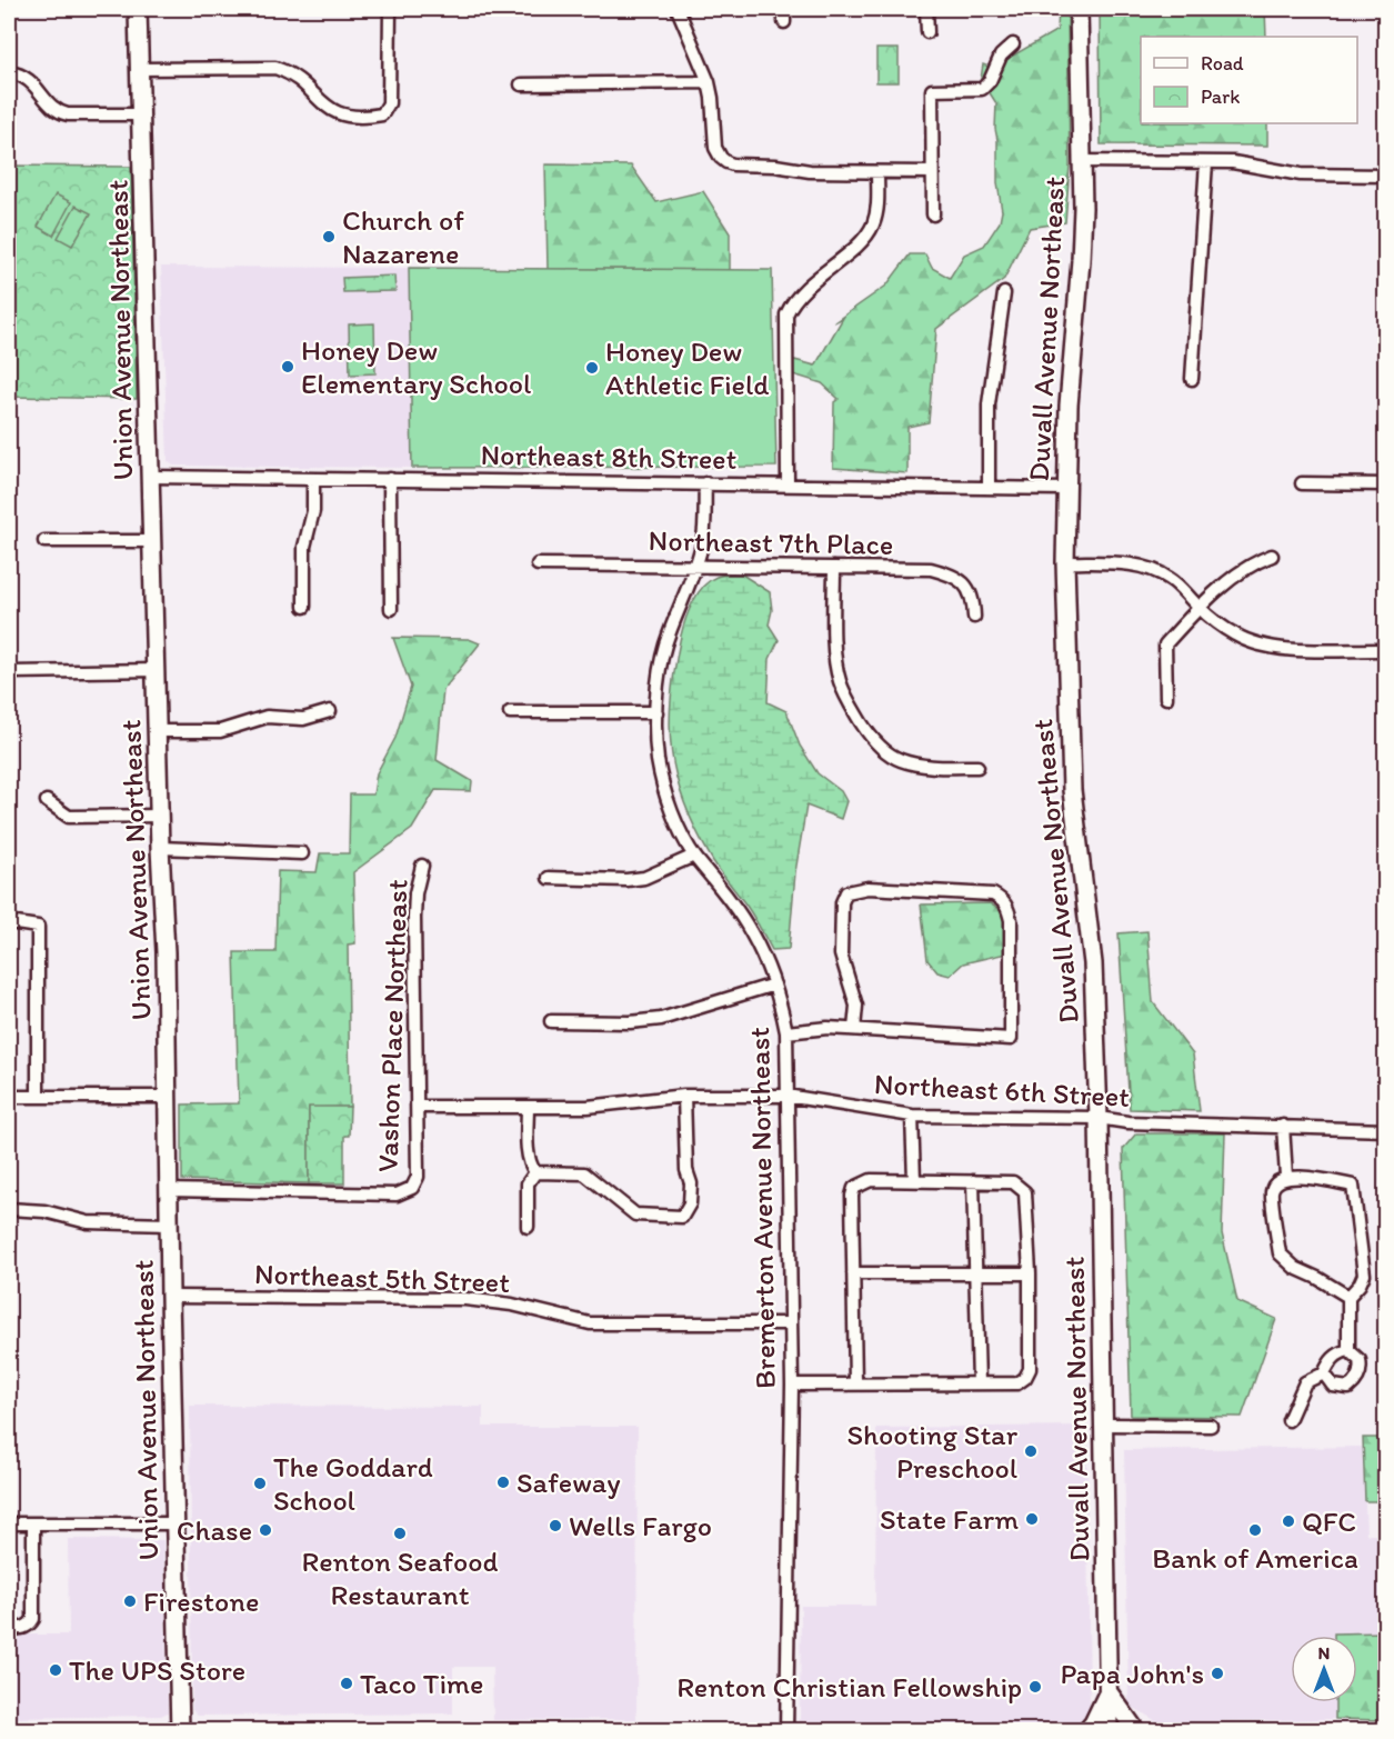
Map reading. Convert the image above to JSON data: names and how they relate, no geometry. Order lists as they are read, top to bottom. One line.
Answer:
{"streets":{"main road":["Duvall Avenue Northeast","Union Avenue Northeast"],"street":["Northeast 8th Street","Northeast 7th Place","Vashon Place Northeast","Northeast 6th Street","Bremerton Avenue Northeast","Northeast 5th Street"]},"crossings":[["Duvall Avenue Northeast","Northeast 8th Street"],["Duvall Avenue Northeast","Northeast 6th Street"],["Union Avenue Northeast","Northeast 8th Street"],["Union Avenue Northeast","Vashon Place Northeast"],["Union Avenue Northeast","Northeast 5th Street"],["Northeast 8th Street","Bremerton Avenue Northeast"],["Northeast 7th Place","Bremerton Avenue Northeast"],["Vashon Place Northeast","Northeast 6th Street"],["Northeast 6th Street","Bremerton Avenue Northeast"],["Bremerton Avenue Northeast","Northeast 5th Street"]],"places":["Church of Nazarene","Honey Dew Elementary School","Honey Dew Athletic Field","Shooting Star Preschool","Safeway","The Goddard School","State Farm","QFC","Wells Fargo","Chase","Bank of America","Renton Seafood Restaurant","Firestone","The UPS Store","Papa John's","Taco Time","Renton Christian Fellowship"],"legend":["Road","Park"],"north":"top"}
